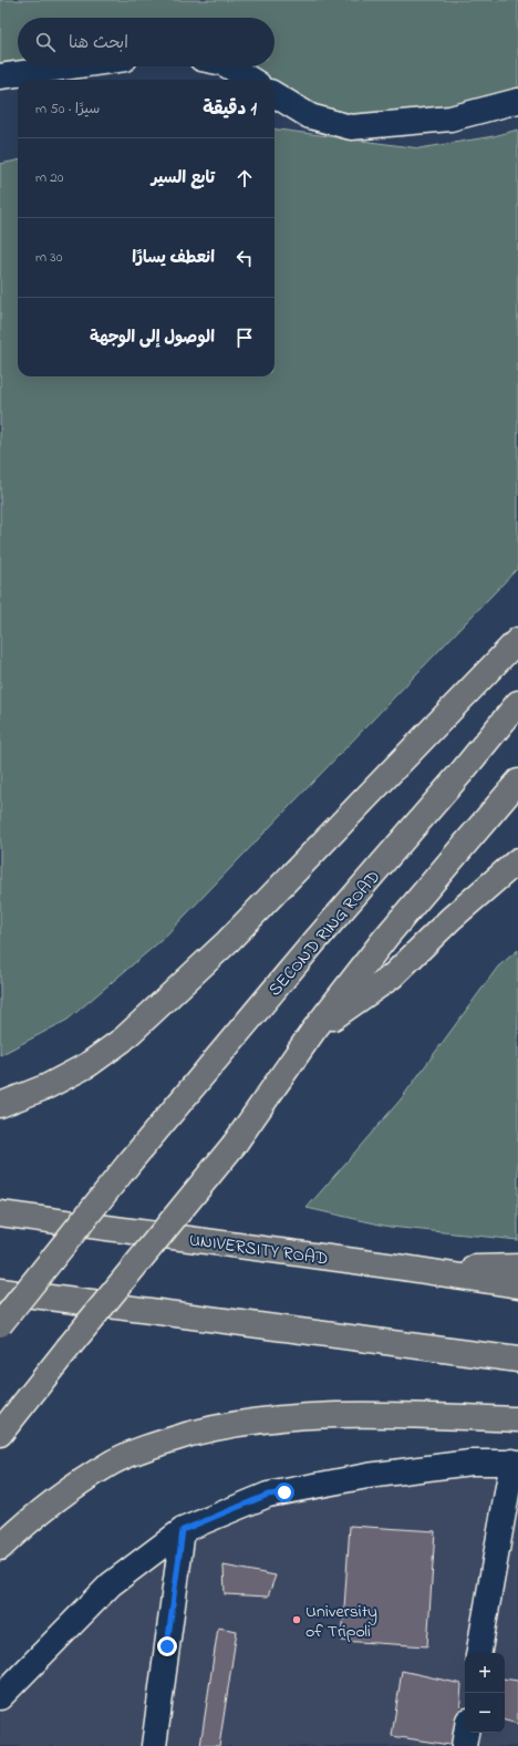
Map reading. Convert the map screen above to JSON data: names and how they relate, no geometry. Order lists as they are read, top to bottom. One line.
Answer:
{"streets":{"highway":["SECOND RING ROAD","UNIVERSITY ROAD"]},"places":["University of Tripoli"],"page":{"search":"ابحث هنا","heading":["1 دقيقة","سيرًا · 50 m"],"list":[["تابع السير","20 m"],["انعطف يسارًا","30 m"],"الوصول إلى الوجهة"],"map_buttons":["+","−"]}}
